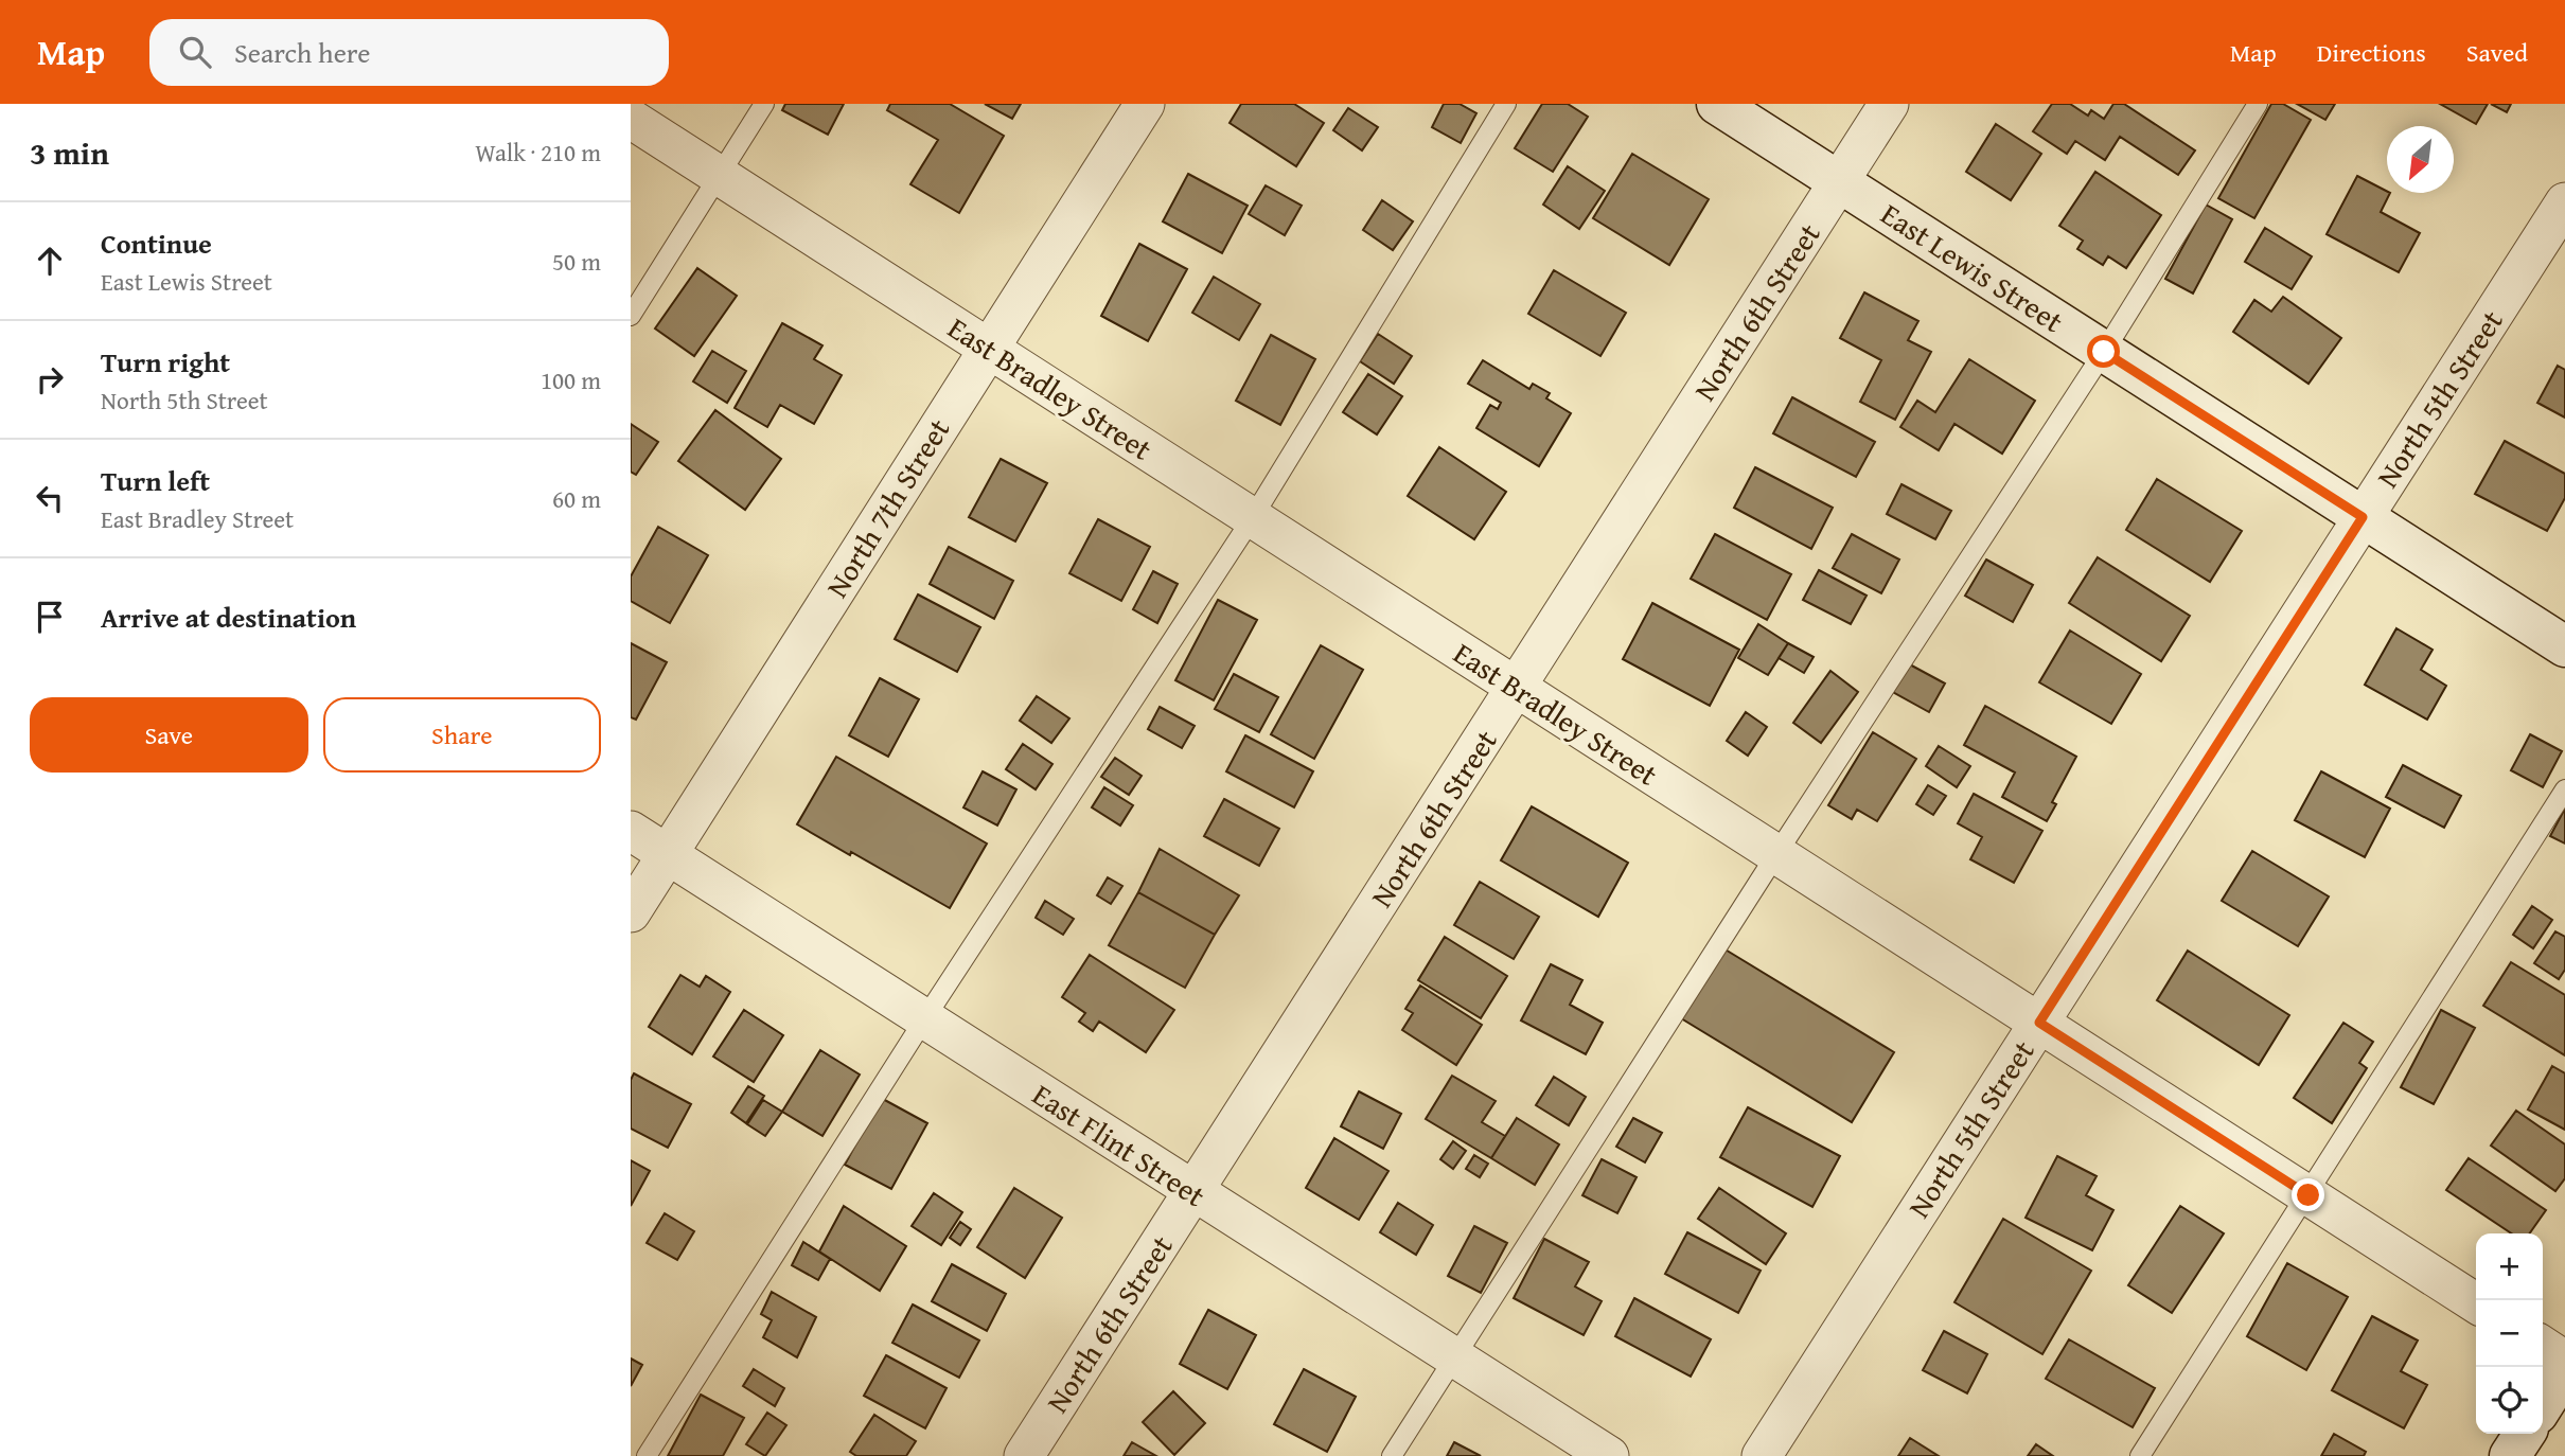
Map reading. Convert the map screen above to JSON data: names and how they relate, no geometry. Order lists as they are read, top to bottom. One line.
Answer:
{"streets":{"street":["East Lewis Street","North 6th Street","East Bradley Street","North 5th Street","North 7th Street","East Flint Street"]},"crossings":[["East Lewis Street","North 6th Street"],["East Lewis Street","North 5th Street"],["North 6th Street","East Bradley Street"],["North 6th Street","East Flint Street"],["East Bradley Street","North 5th Street"],["East Bradley Street","North 7th Street"],["North 7th Street","East Flint Street"]],"north":"bottom left","page":{"header":"Map","search":"Search here","nav":["Map","Directions","Saved"],"heading":["3 min","Walk · 210 m"],"list":[["Continue","East Lewis Street","50 m"],["Turn right","North 5th Street","100 m"],["Turn left","East Bradley Street","60 m"],"Arrive at destination"],"buttons":["Save","Share"],"map_buttons":["+","−"]}}
